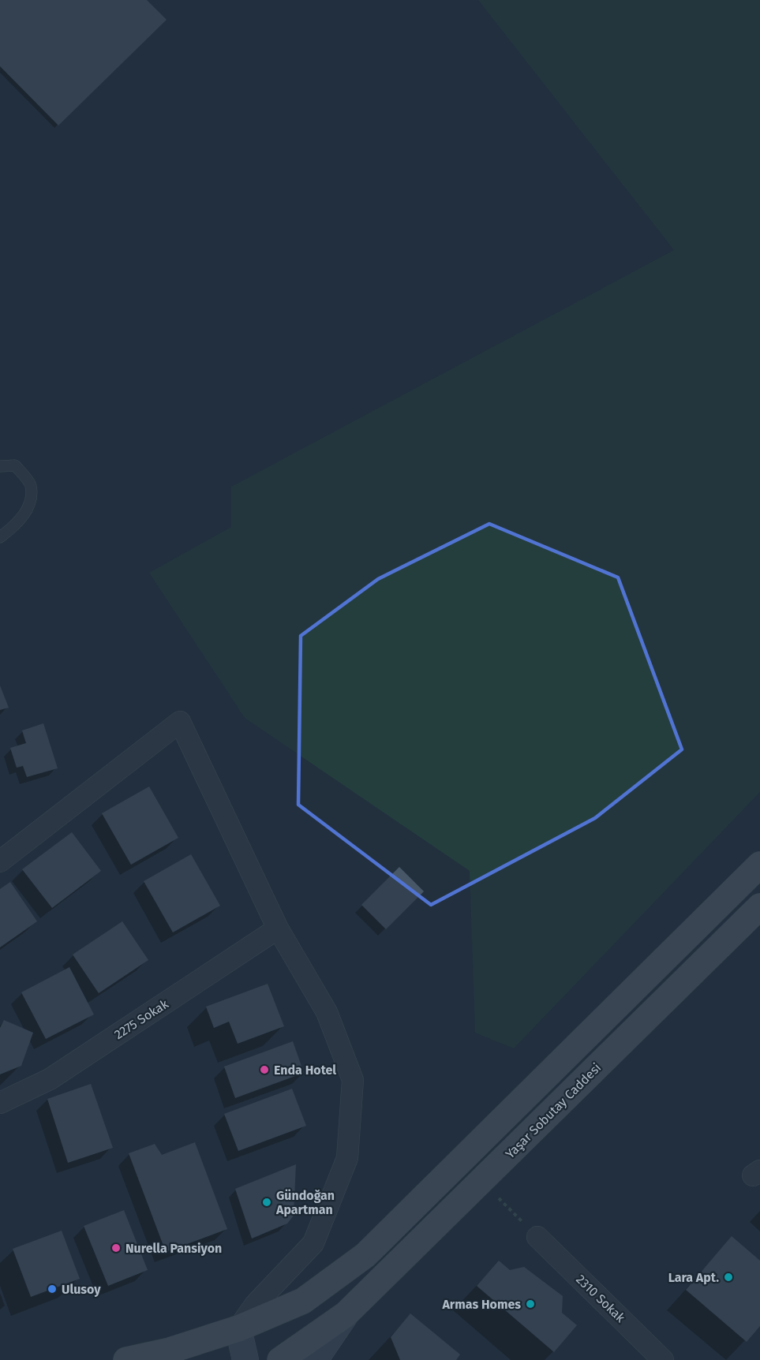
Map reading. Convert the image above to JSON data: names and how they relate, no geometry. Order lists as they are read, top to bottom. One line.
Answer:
{"streets":{"main road":["Yaşar Sobutay Caddesi"],"street":["2275 Sokak","2310 Sokak"]},"places":["Enda Hotel","Gündoğan Apartman","Nurella Pansiyon","Lara Apt.","Ulusoy","Armas Homes"]}
